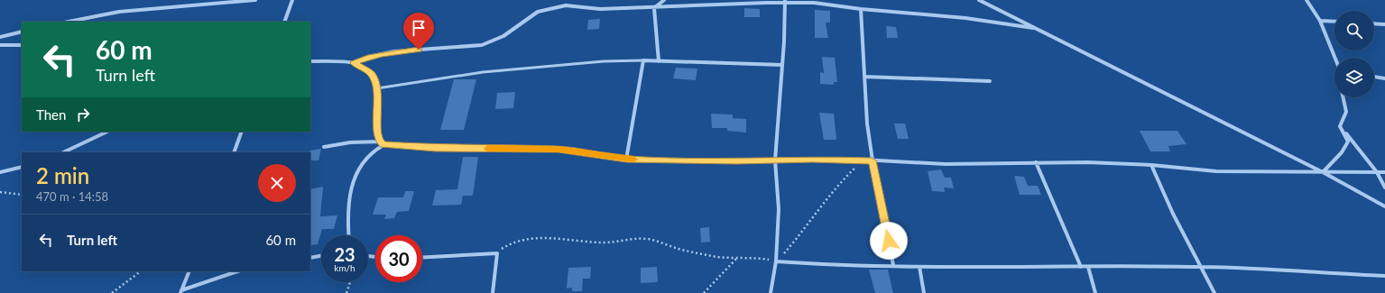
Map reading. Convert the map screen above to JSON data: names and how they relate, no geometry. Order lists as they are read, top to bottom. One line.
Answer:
{"page":{"turn":["60 m","Turn left"],"then":"Then","heading":["2 min","470 m · 14:58"],"list":[{"name":"Turn left","value":"60 m"}],"speed":"23 km/h","limit":"30"}}
